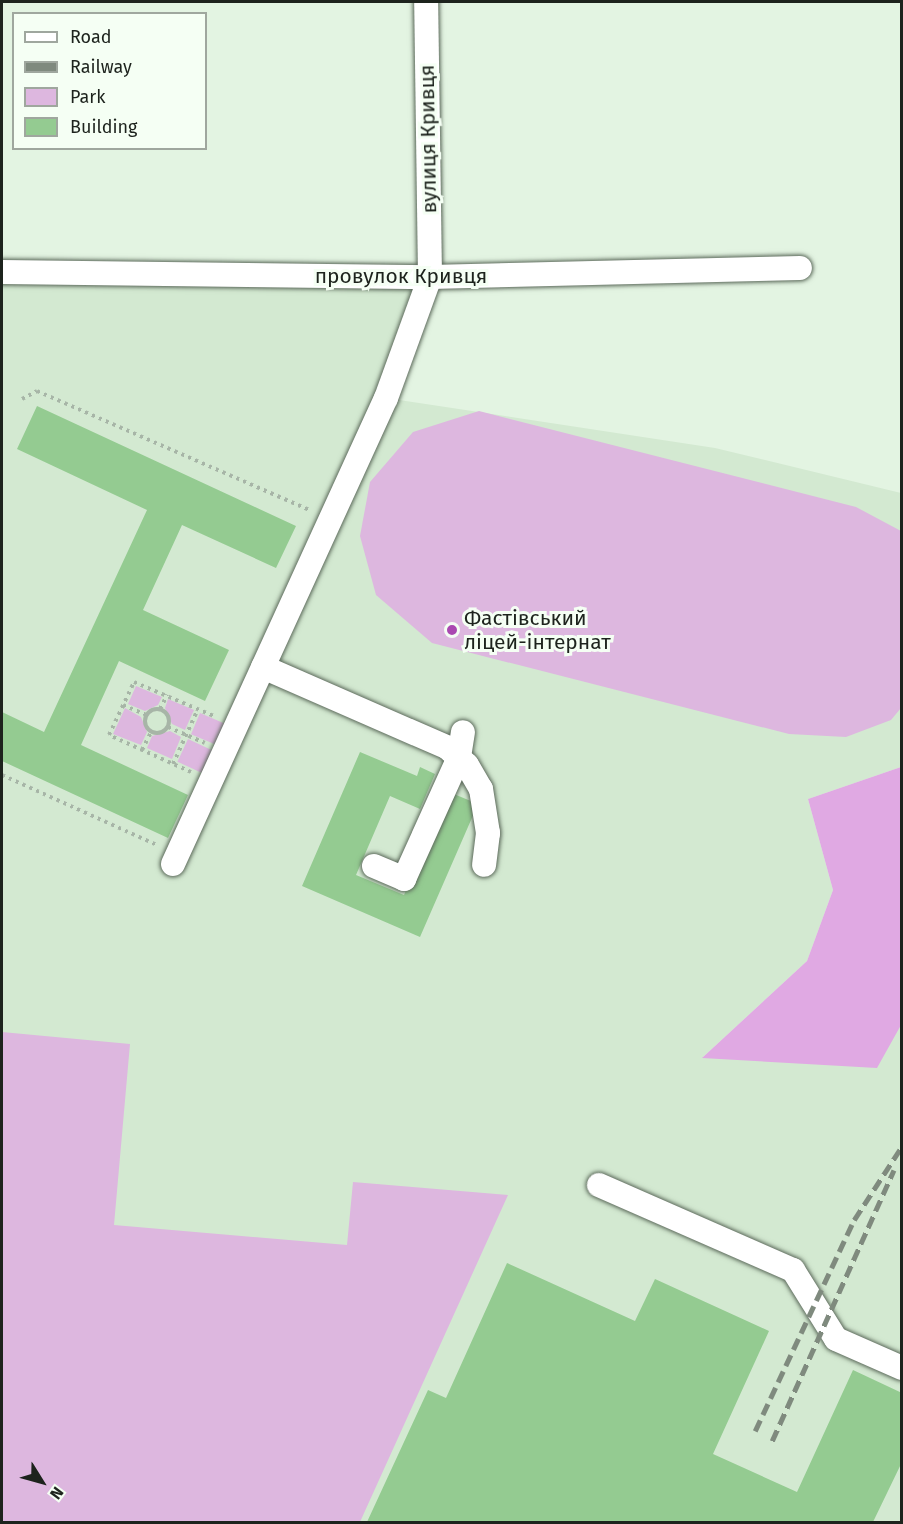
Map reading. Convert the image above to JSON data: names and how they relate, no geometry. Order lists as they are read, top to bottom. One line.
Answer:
{"streets":{"street":["вулиця Кривця","провулок Кривця"]},"crossings":[["вулиця Кривця","провулок Кривця"]],"places":["Фастівський ліцей-інтернат"],"legend":["Road","Railway","Park","Building"],"north":"bottom right"}
